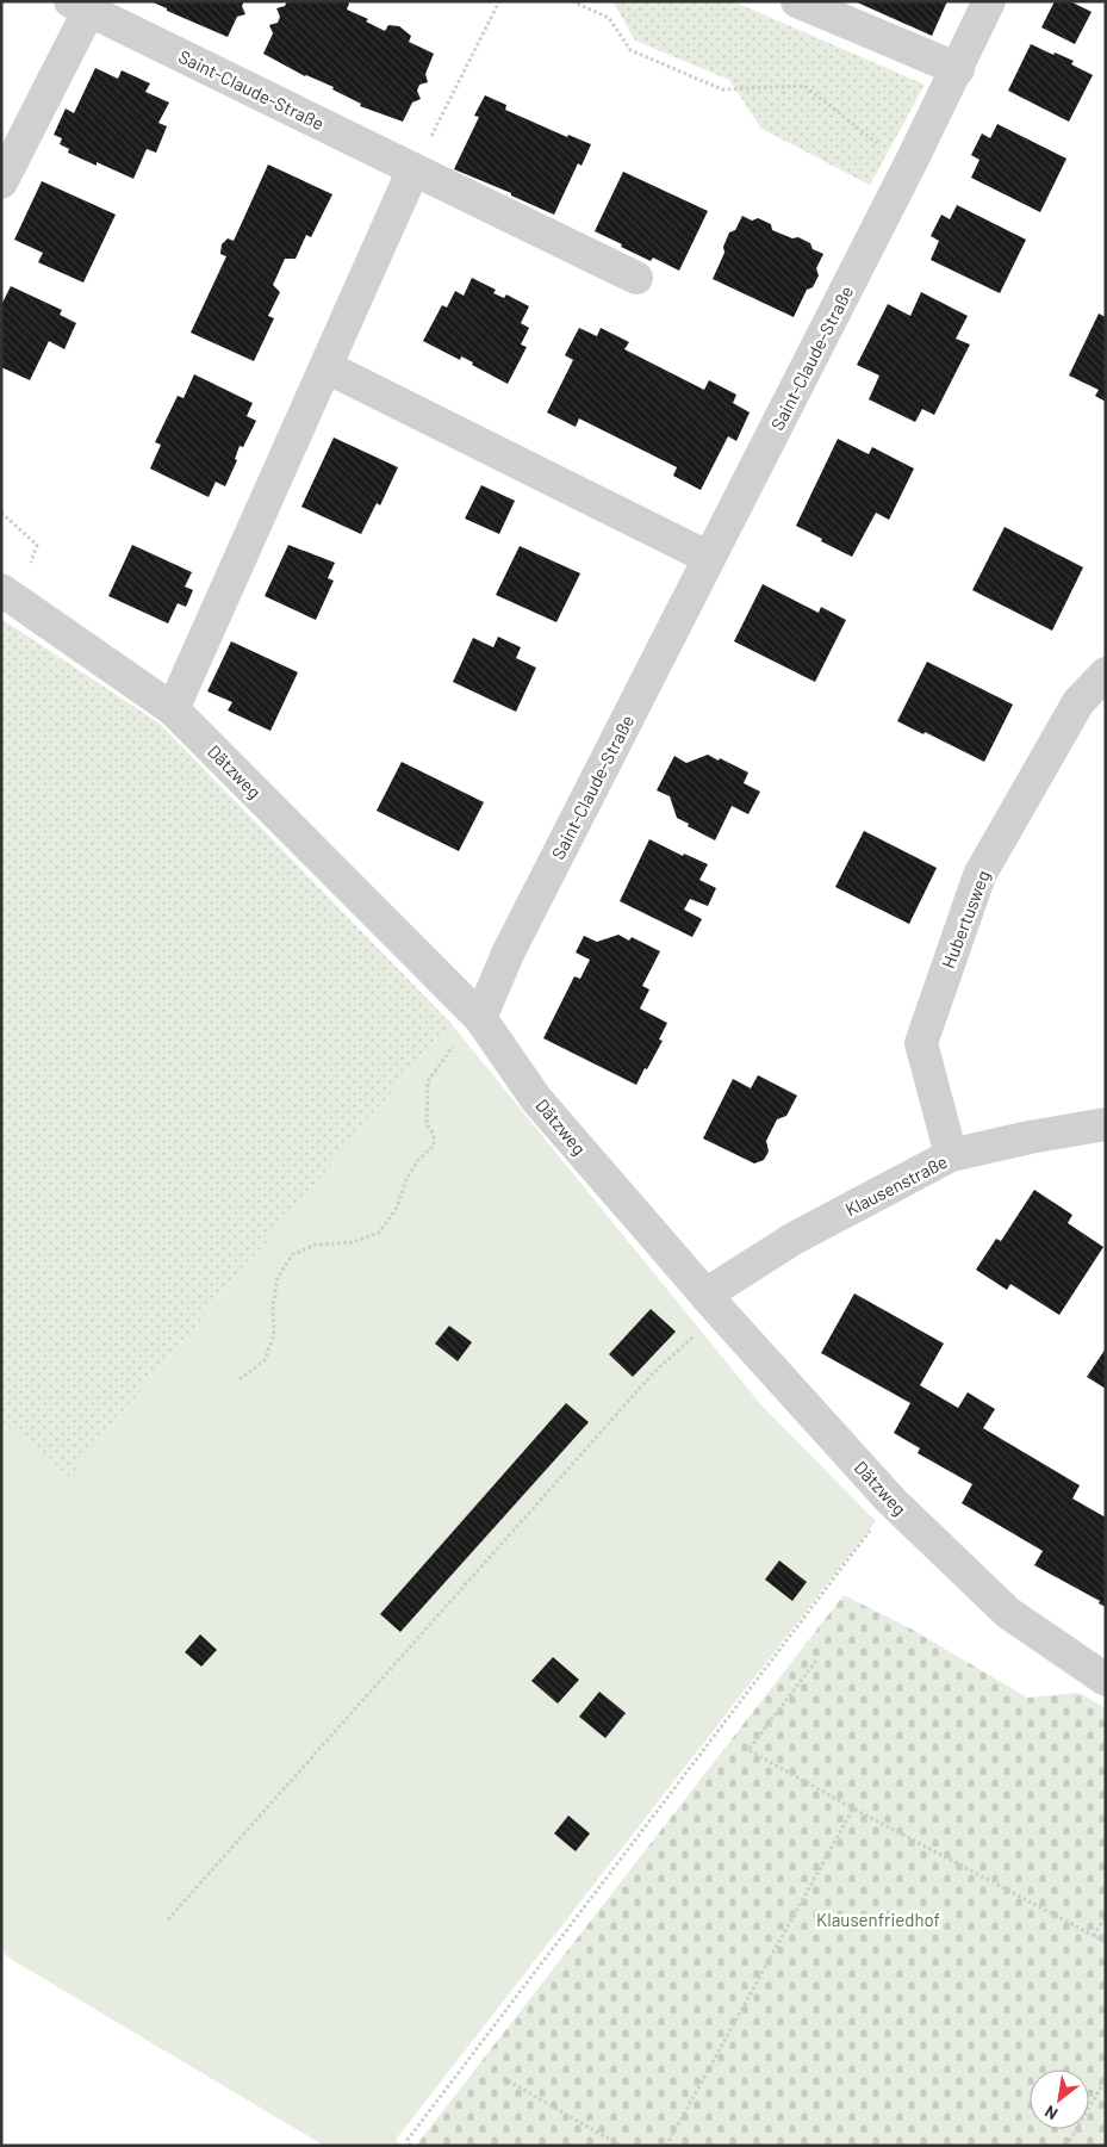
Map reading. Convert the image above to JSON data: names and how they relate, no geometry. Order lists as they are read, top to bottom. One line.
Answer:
{"streets":{"street":["Saint-Claude-Straße","Dätzweg","Hubertusweg","Klausenstraße"]},"crossings":[["Saint-Claude-Straße","Dätzweg"],["Dätzweg","Klausenstraße"],["Hubertusweg","Klausenstraße"]],"parks":["Klausenfriedhof"],"north":"bottom left"}
